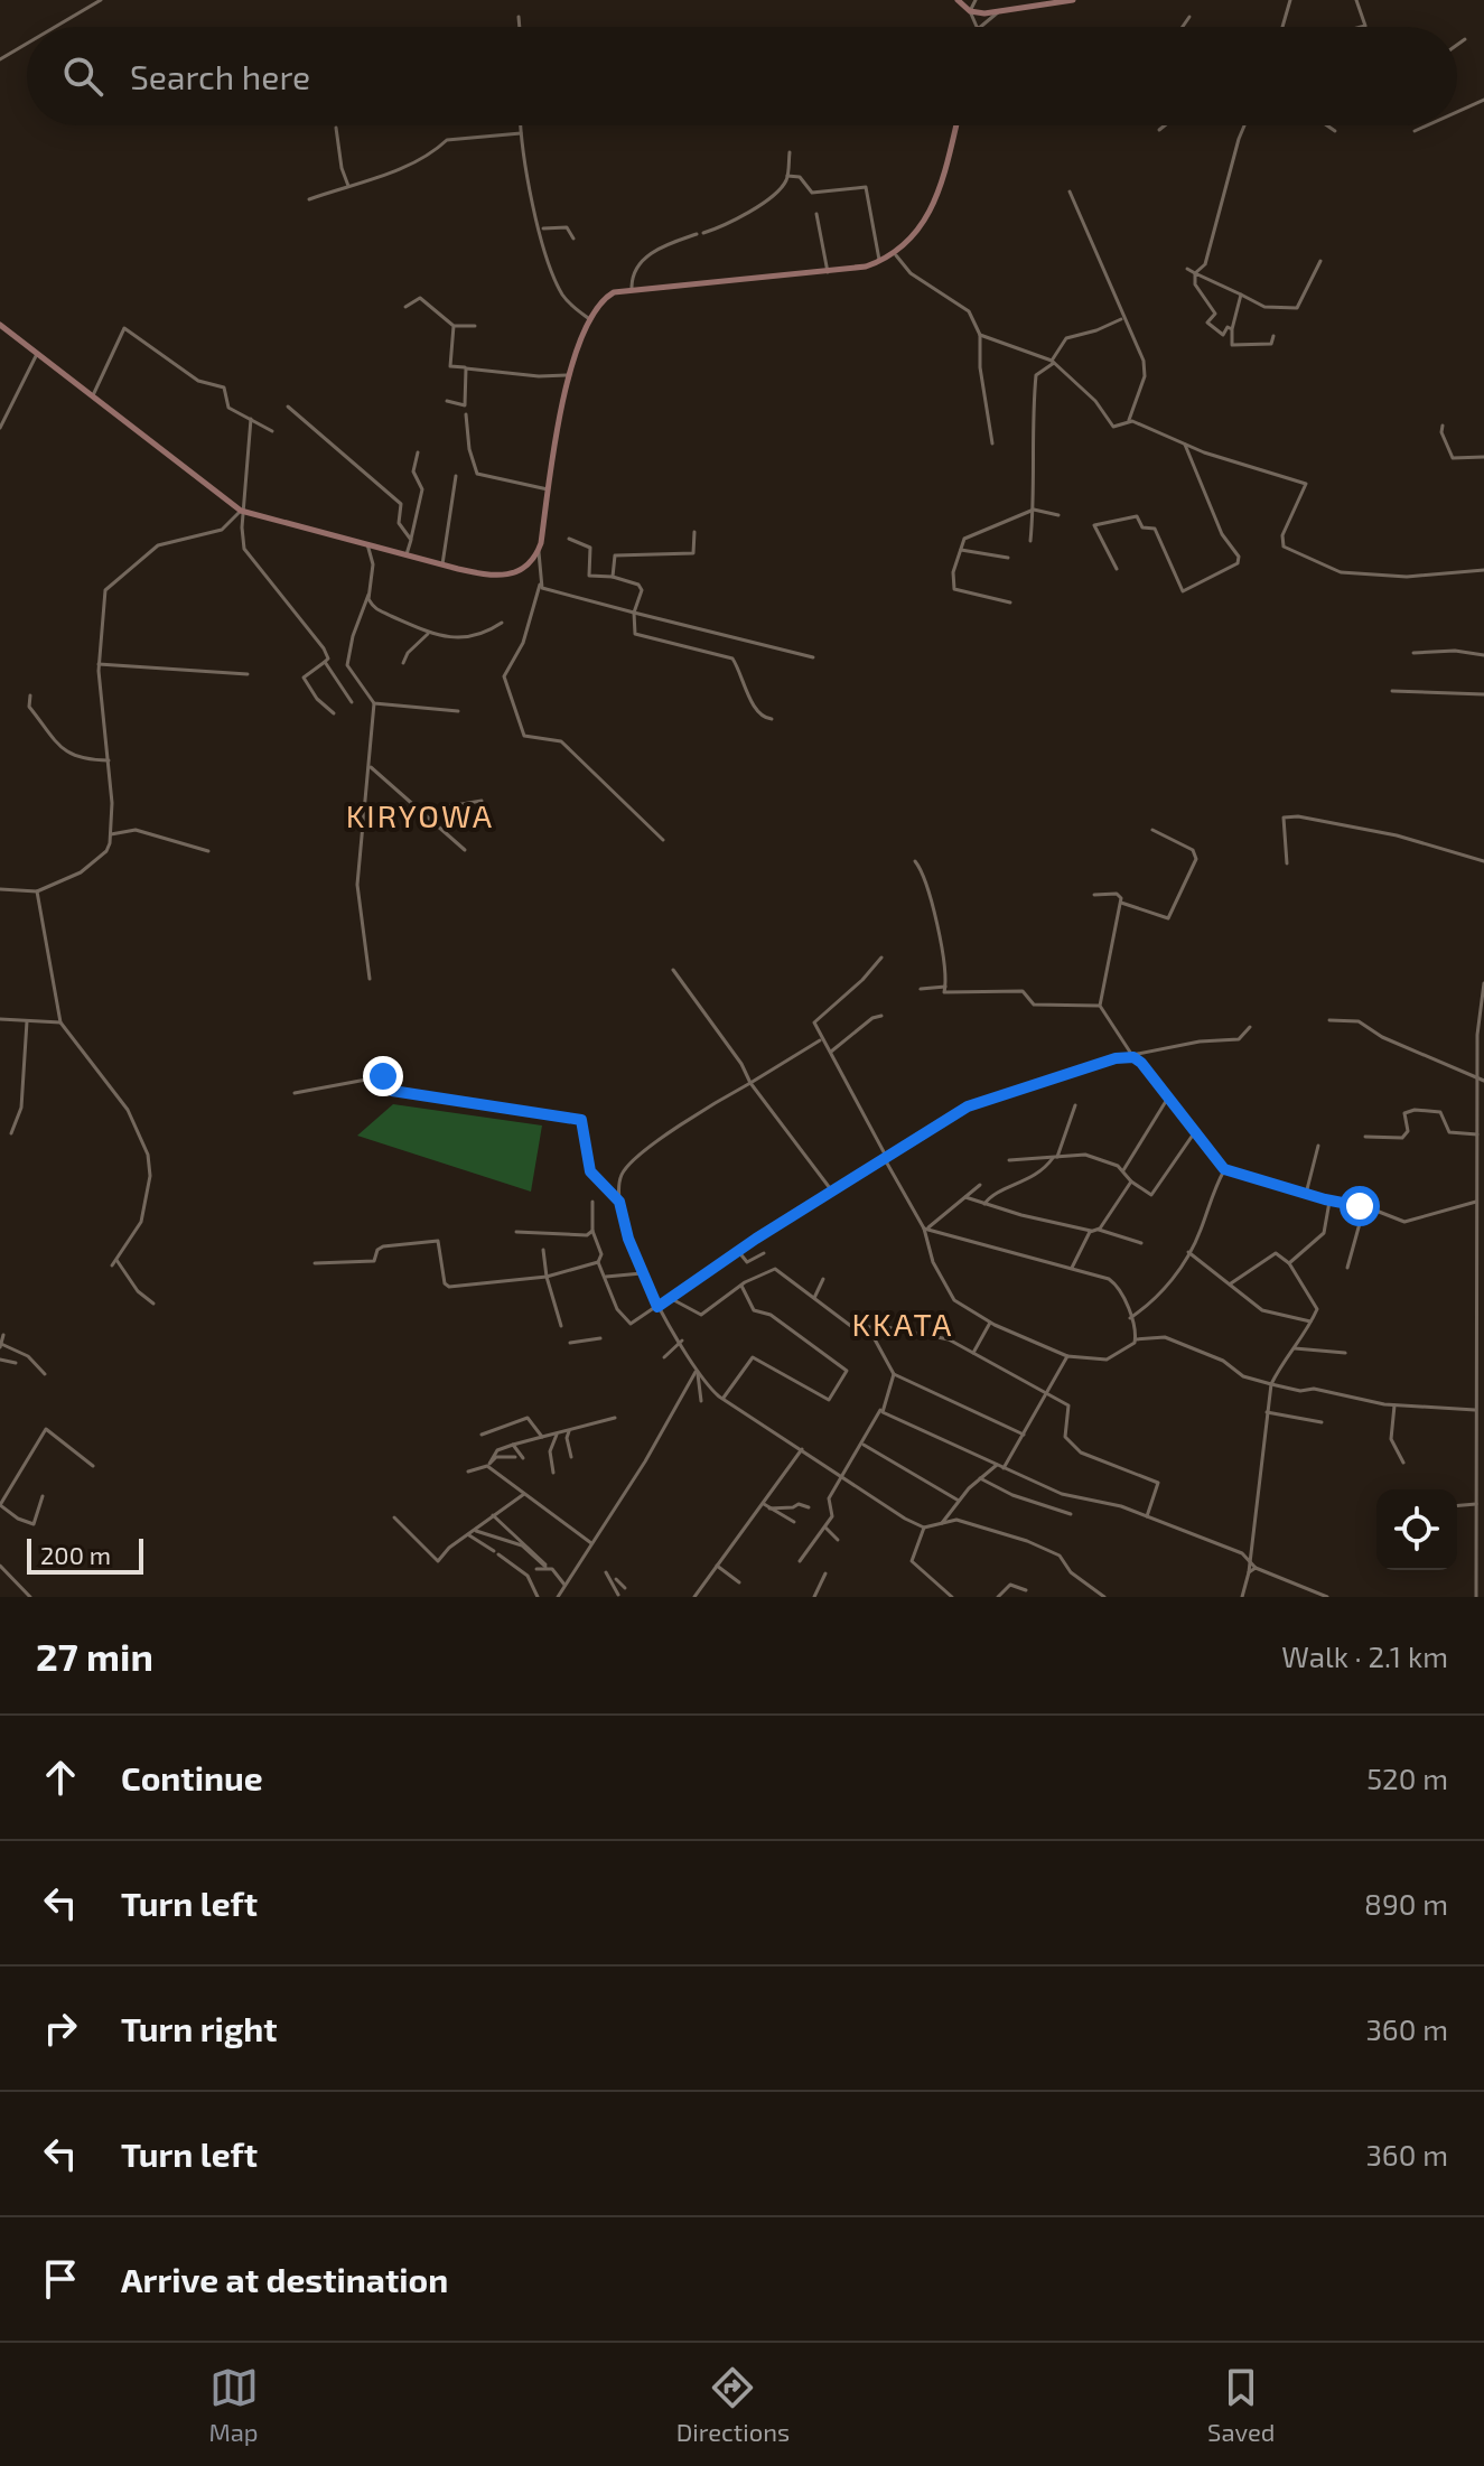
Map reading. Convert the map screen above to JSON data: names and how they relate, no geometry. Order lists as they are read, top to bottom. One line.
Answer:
{"districts":["KIRYOWA","KKATA"],"scale_bar":"200 m","page":{"search":"Search here","scale":"200 m","heading":["27 min","Walk · 2.1 km"],"list":[["Continue","520 m"],["Turn left","890 m"],["Turn right","360 m"],["Turn left","360 m"],"Arrive at destination"],"nav":["Map","Directions","Saved"]}}
